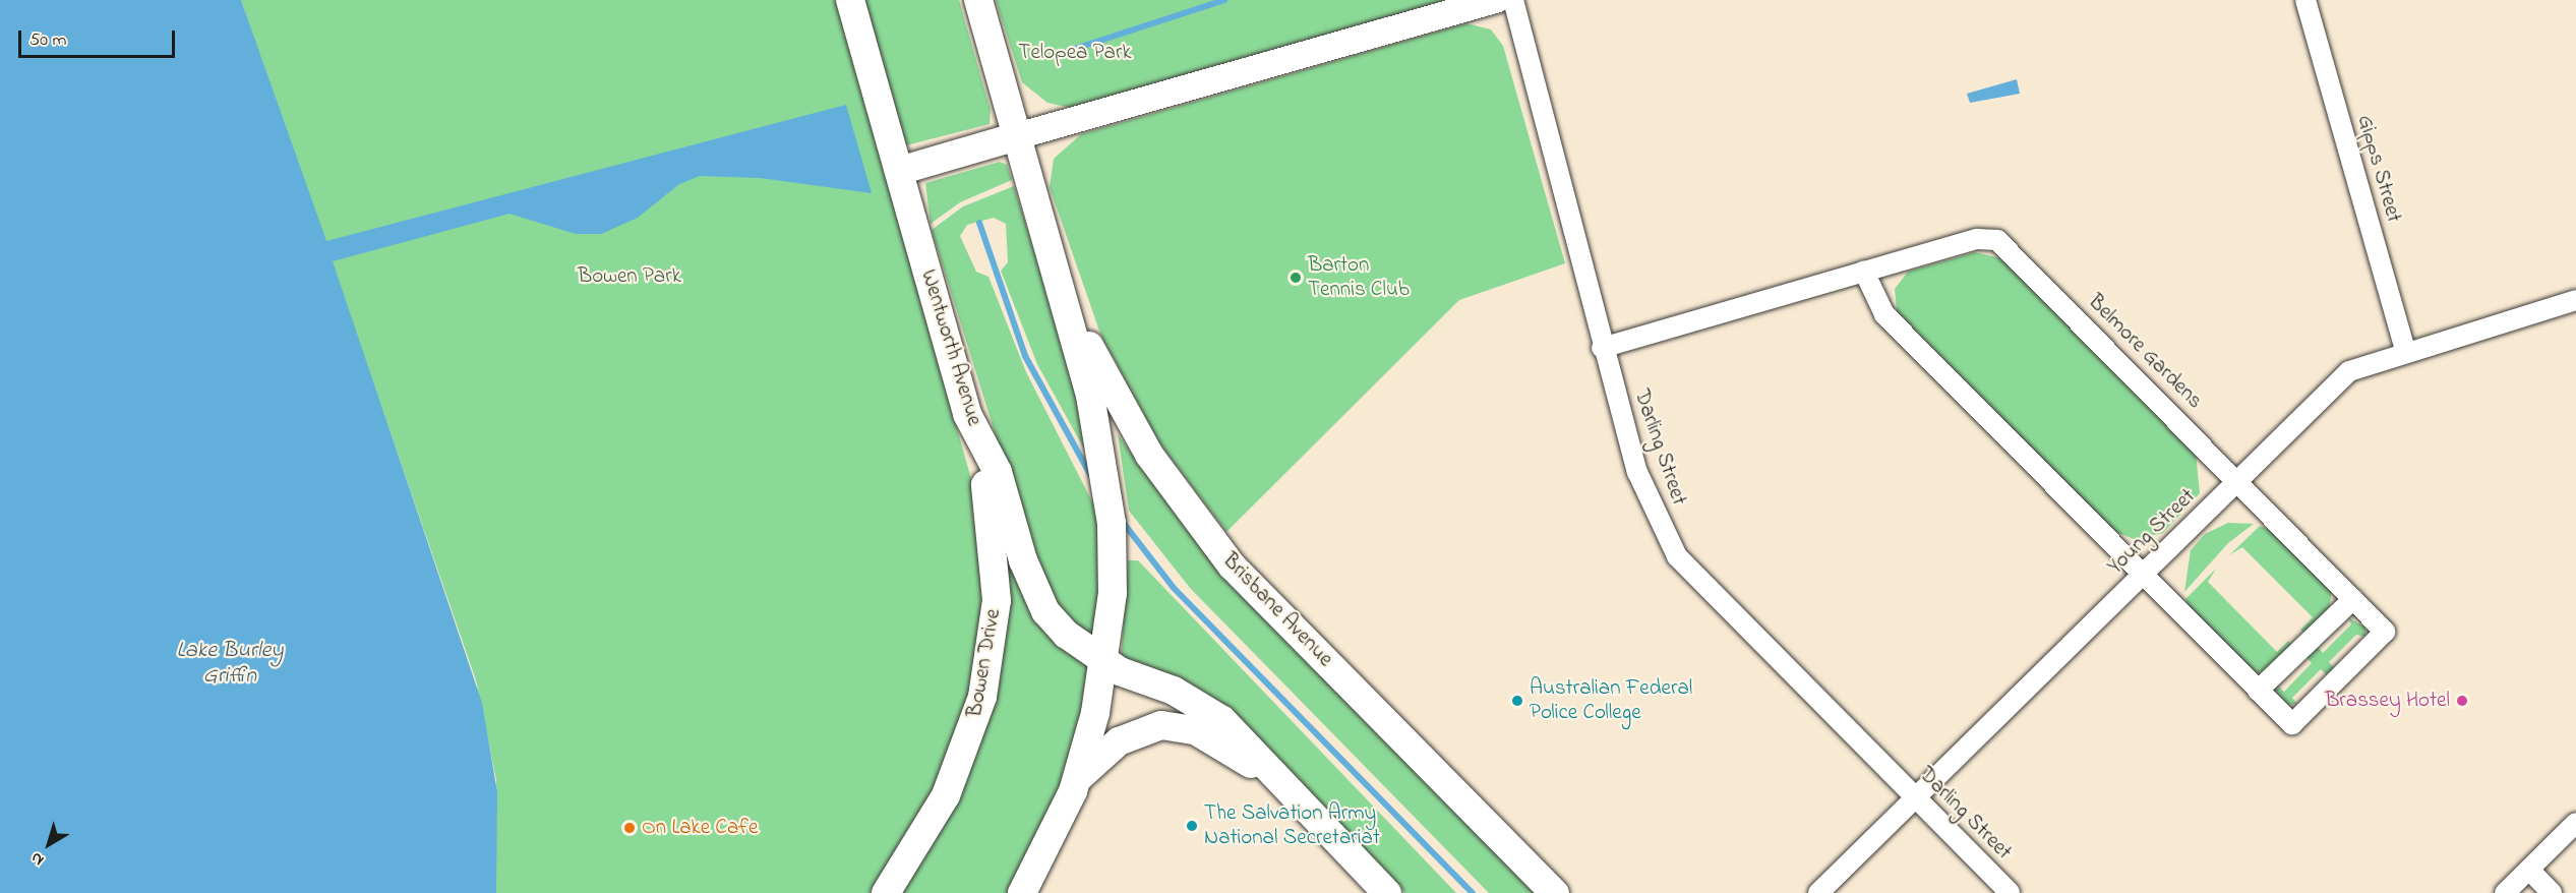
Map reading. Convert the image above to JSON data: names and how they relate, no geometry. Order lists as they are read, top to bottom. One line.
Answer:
{"streets":{"main road":["Wentworth Avenue","Brisbane Avenue","Bowen Drive"],"street":["Gipps Street","Belmore Gardens","Darling Street","Young Street"]},"crossings":[["Gipps Street","Young Street"],["Wentworth Avenue","Bowen Drive"],["Belmore Gardens","Darling Street"],["Belmore Gardens","Young Street"],["Darling Street","Young Street"]],"water":["Lake Burley Griffin"],"parks":["Telopea Park","Bowen Park"],"places":["Barton Tennis Club","Australian Federal Police College","Brassey Hotel","The Salvation Army National Secretariat","On Lake Cafe"],"scale_bar":"50 m","north":"bottom left"}
